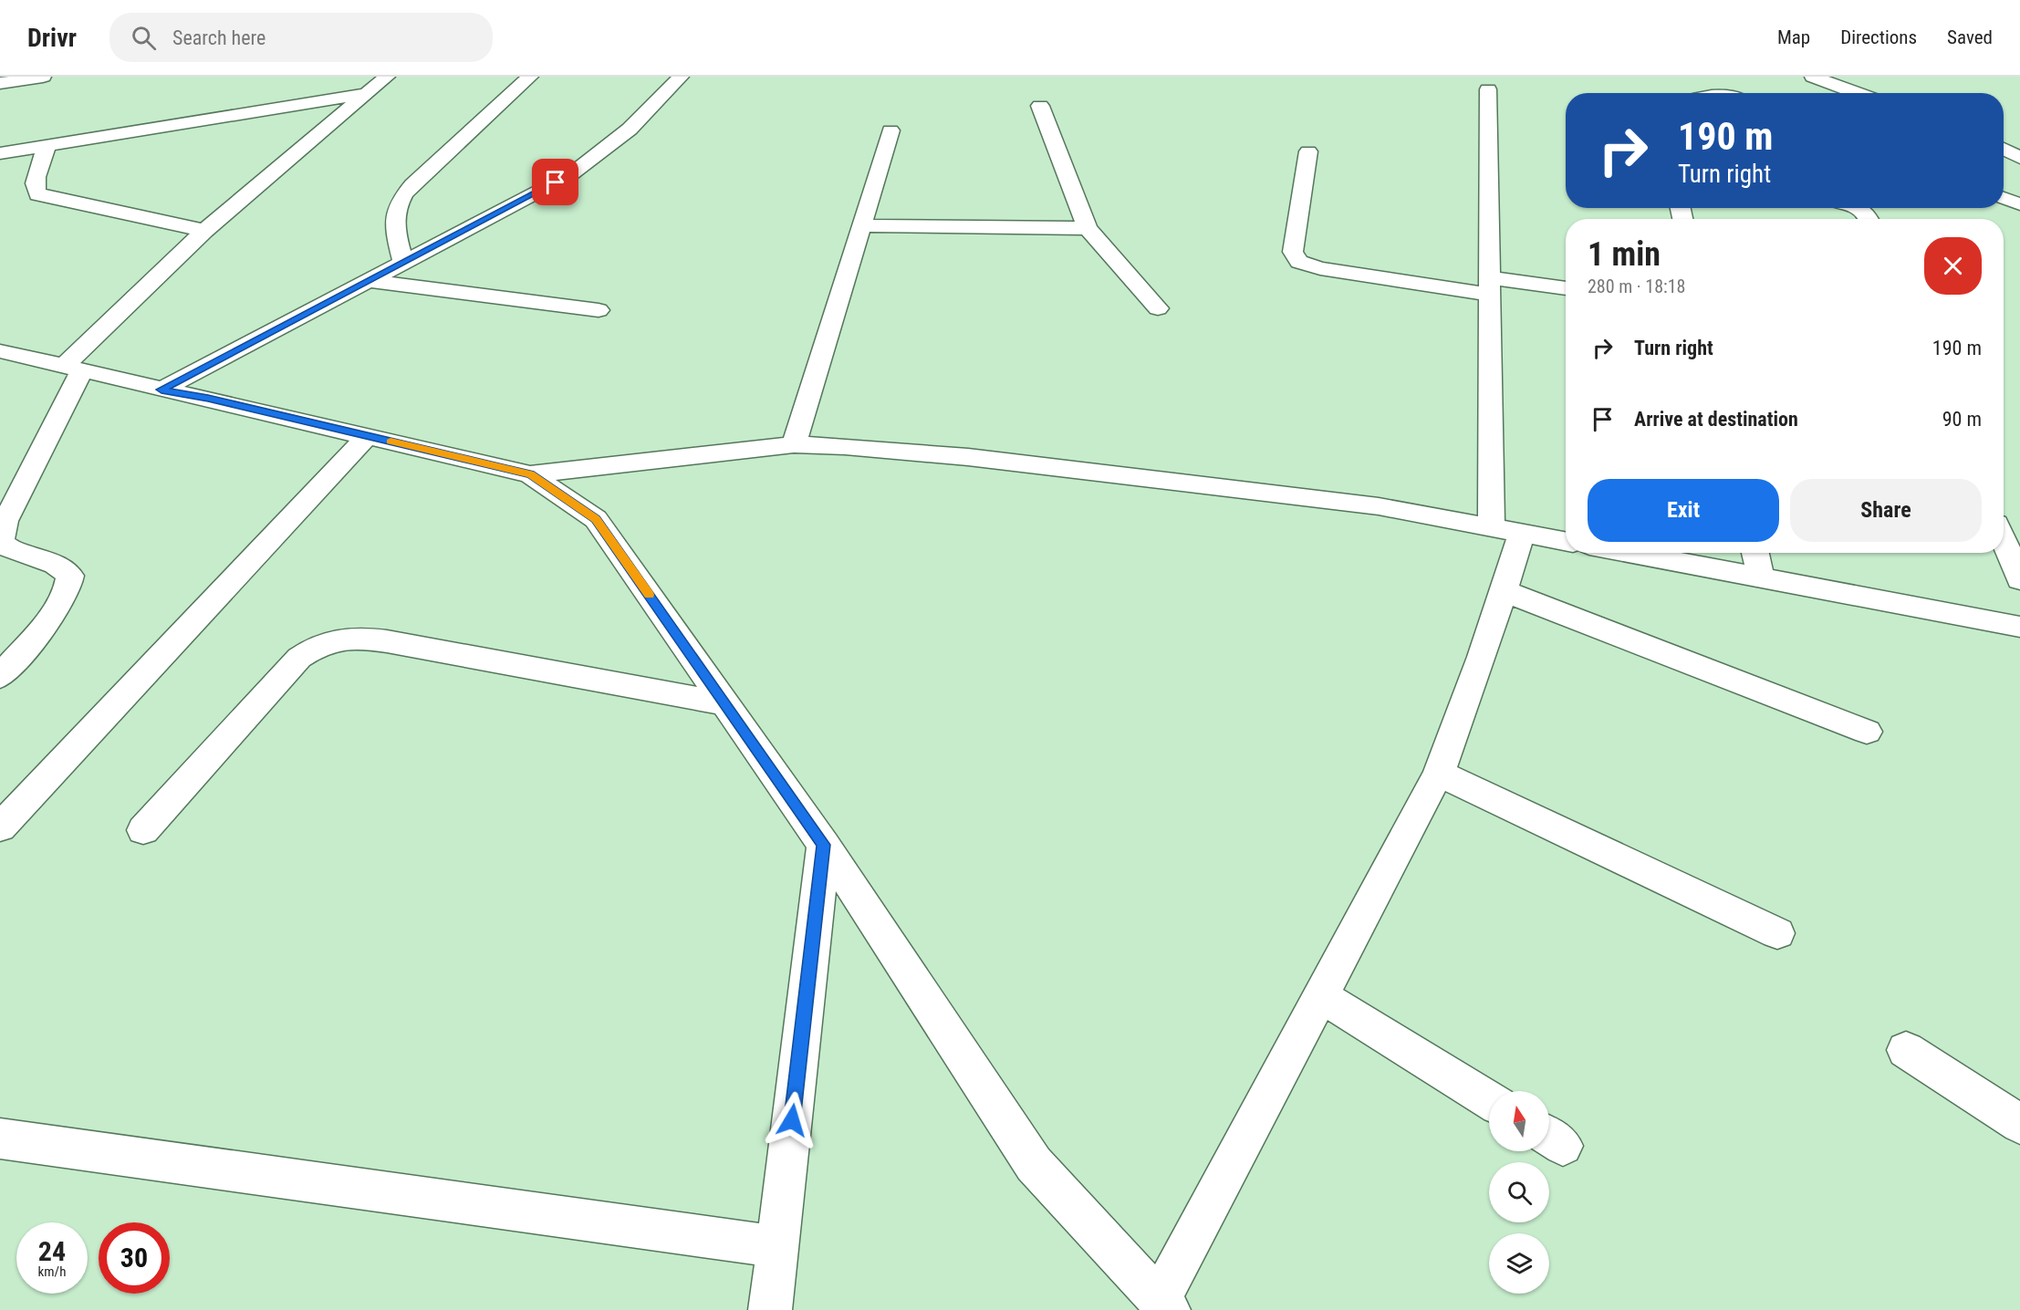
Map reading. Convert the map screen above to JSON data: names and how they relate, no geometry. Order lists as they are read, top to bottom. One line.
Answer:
{"north":"top","page":{"header":"Drivr","search":"Search here","nav":["Map","Directions","Saved"],"turn":["190 m","Turn right"],"heading":["1 min","280 m · 18:18"],"list":[{"name":"Turn right","value":"190 m"},{"name":"Arrive at destination","value":"90 m"}],"buttons":["Exit","Share"],"speed":"24 km/h","limit":"30"}}
